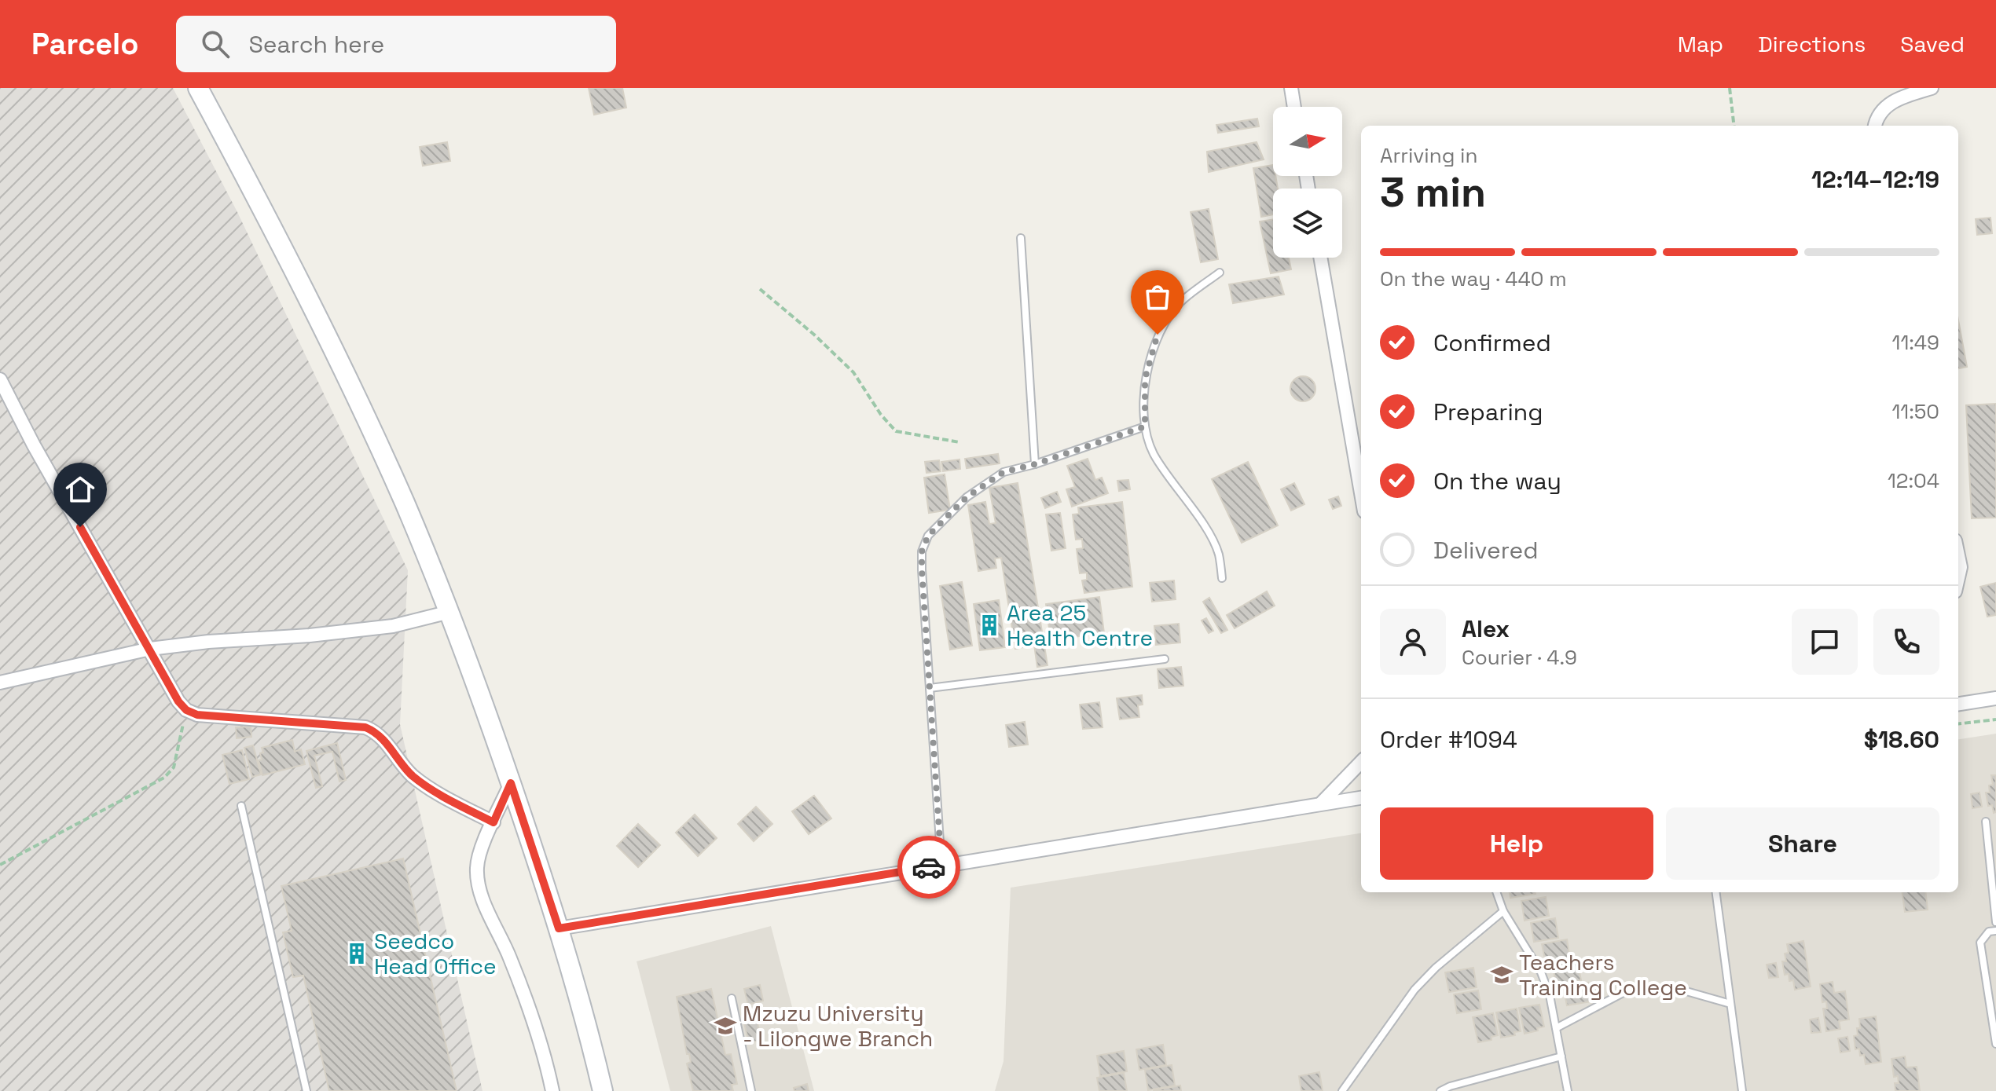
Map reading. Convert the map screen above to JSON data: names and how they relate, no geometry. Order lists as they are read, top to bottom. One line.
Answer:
{"places":{"building":["Area 25 Health Centre","Seedco Head Office"],"school or university":["Teachers Training College","Mzuzu University - Lilongwe Branch"]},"north":"right","page":{"header":"Parcelo","search":"Search here","nav":["Map","Directions","Saved"],"heading":["3 min","Arriving in","12:14–12:19"],"panel":["Alex","Courier · 4.9","Order #1094","$18.60"],"bar":"On the way · 440 m","list":[["Confirmed","11:49"],["Preparing","11:50"],["On the way","12:04"],"Delivered"],"buttons":["Help","Share"]}}
